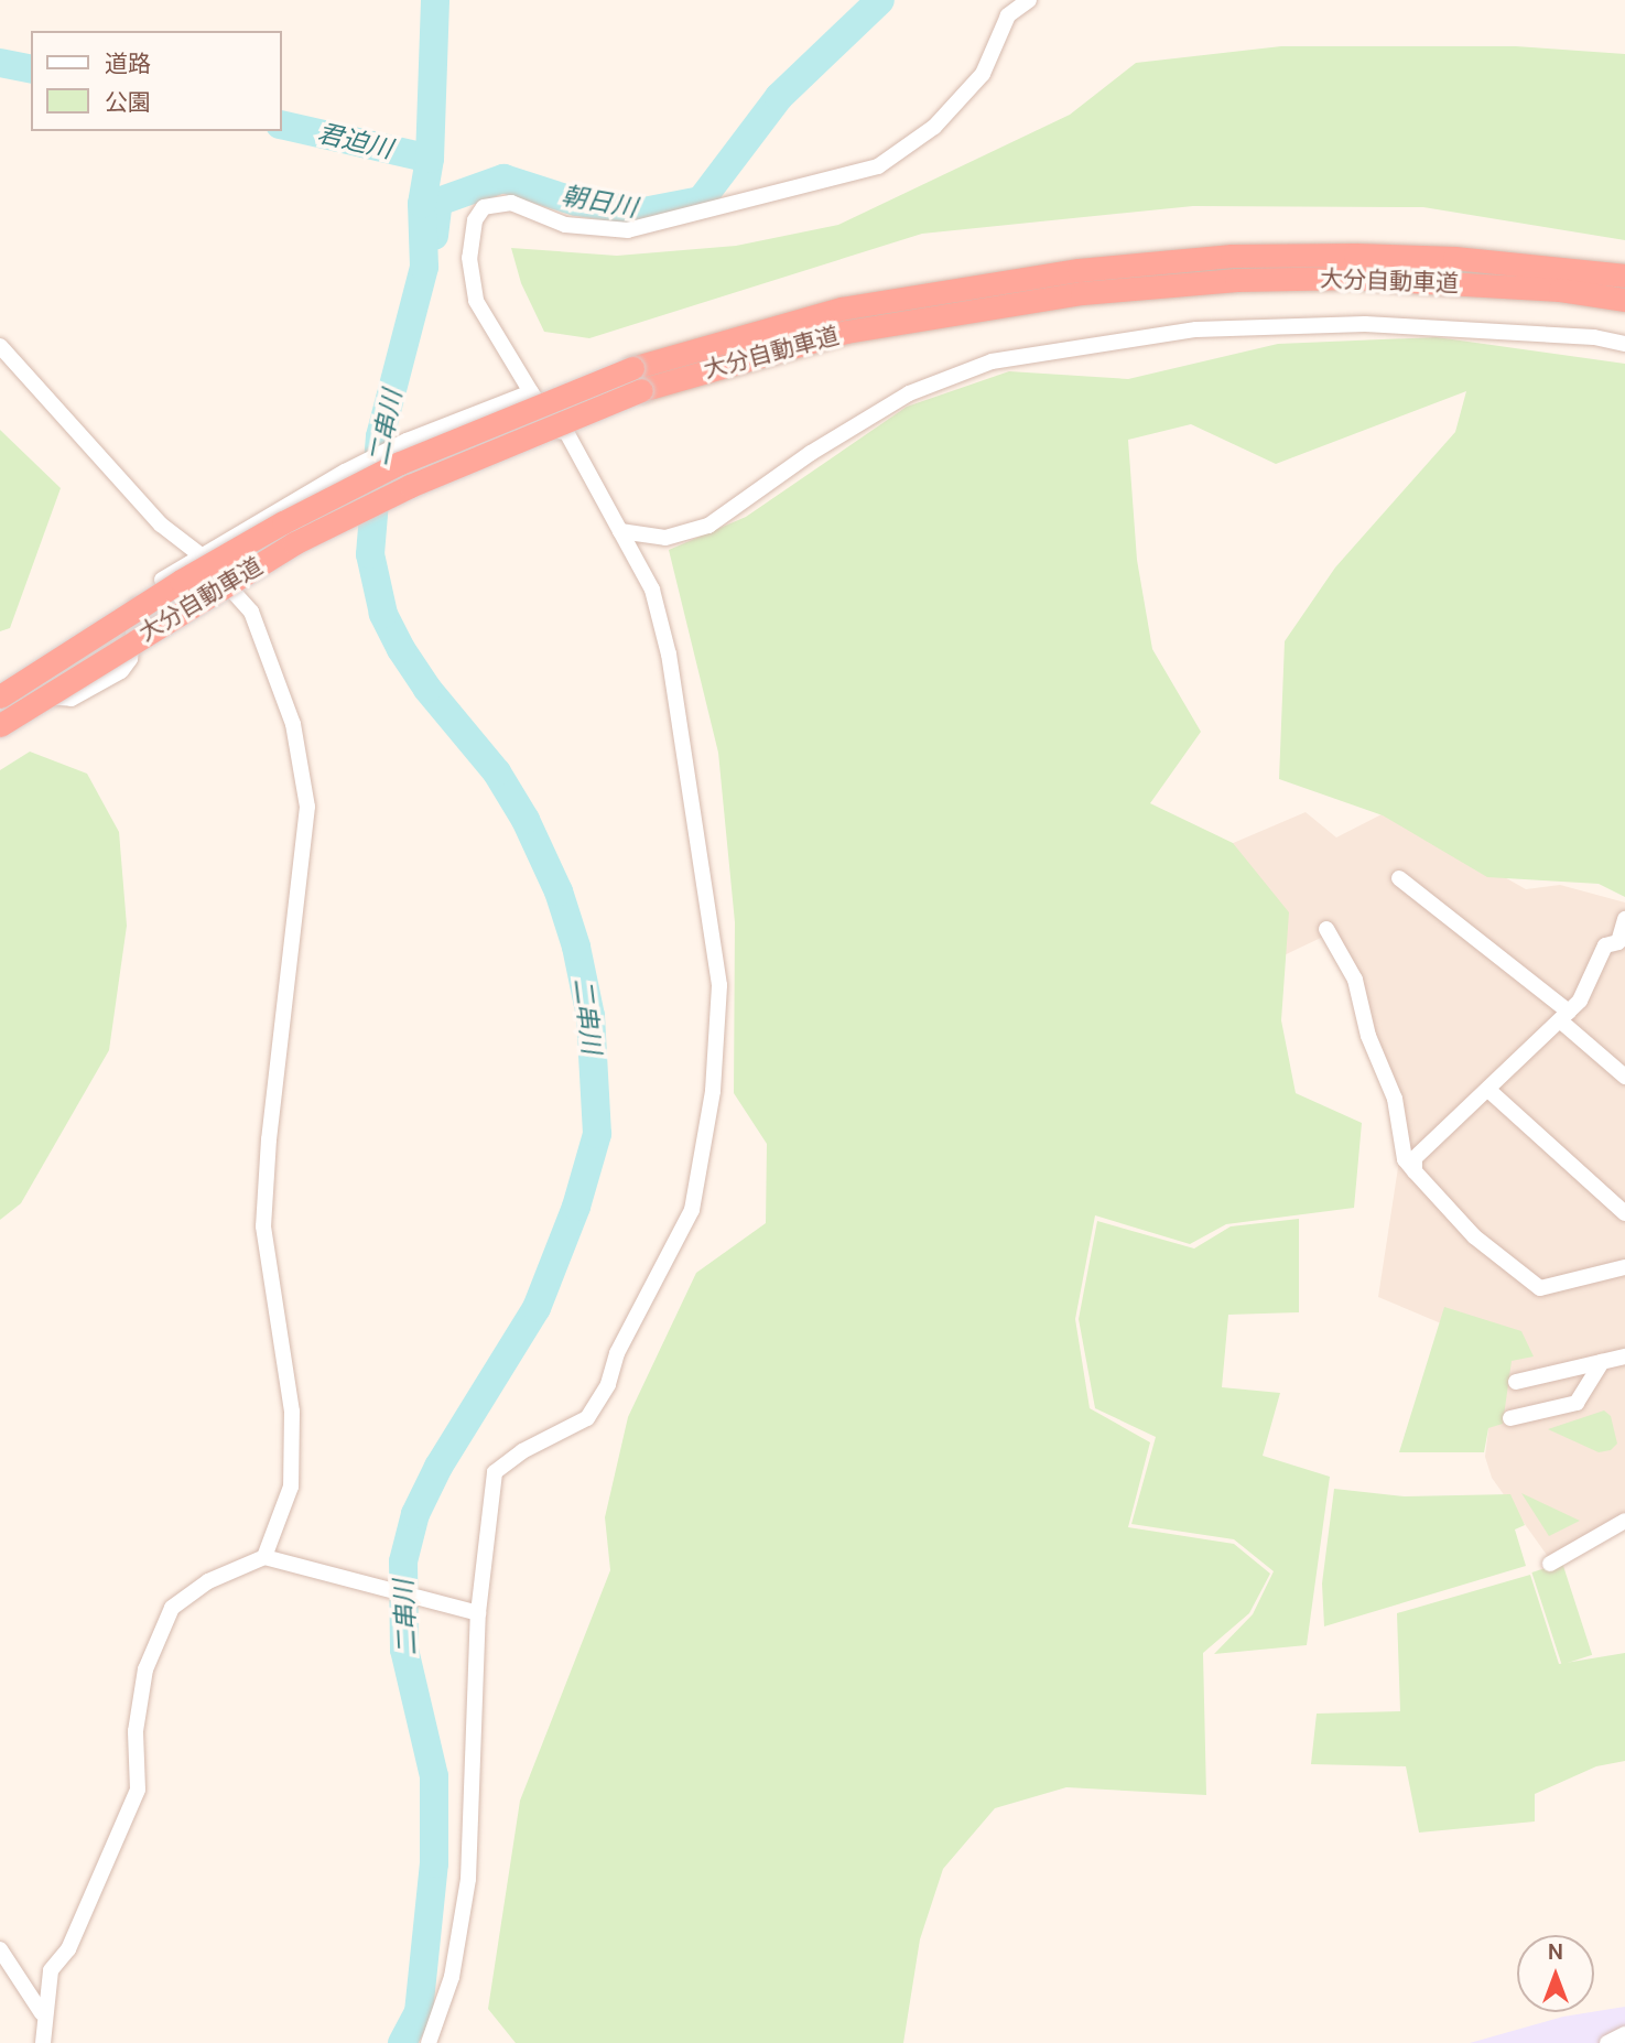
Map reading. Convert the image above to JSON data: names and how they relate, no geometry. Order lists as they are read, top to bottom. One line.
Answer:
{"streets":{"highway":["大分自動車道"]},"water":["君迫川","朝日川","二串川"],"legend":["道路","公園"],"north":"top"}
